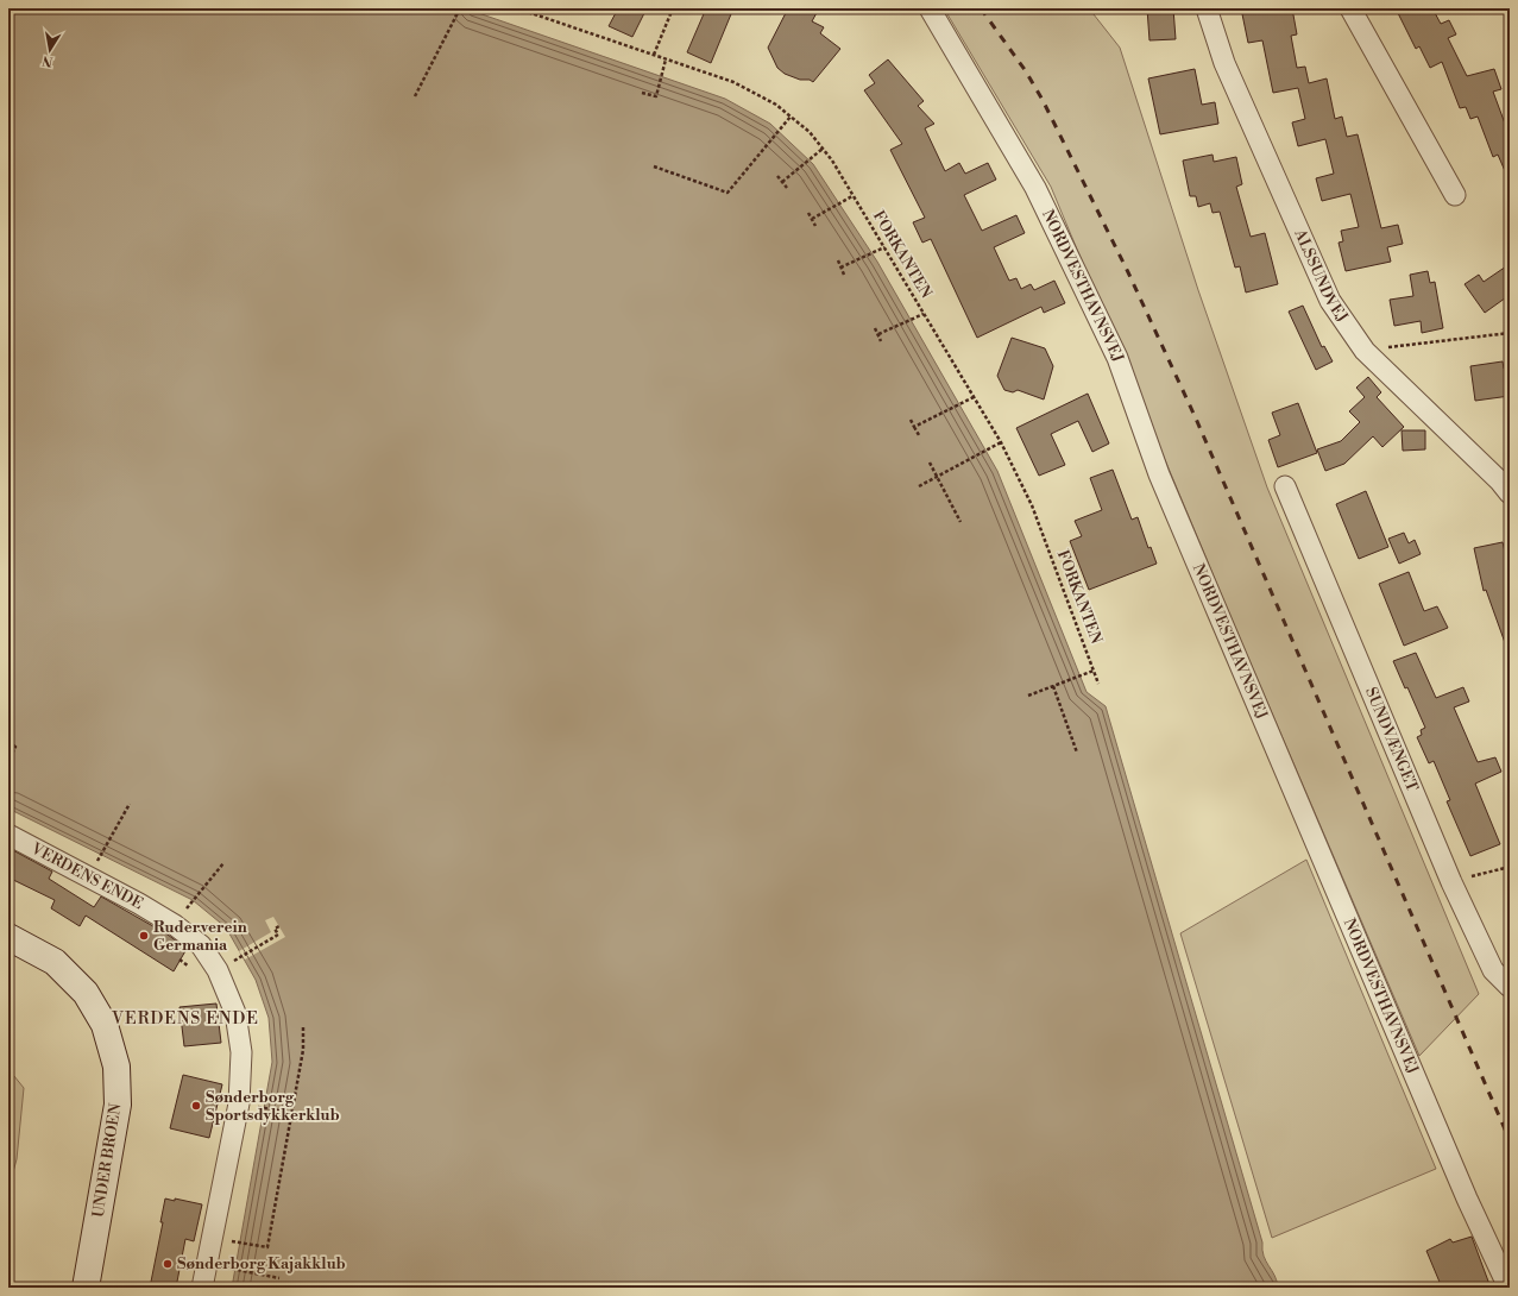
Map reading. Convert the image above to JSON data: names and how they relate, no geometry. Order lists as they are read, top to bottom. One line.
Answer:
{"streets":{"street":["ALSSUNDVEJ","NORDVESTHAVNSVEJ","SUNDVÆNGET","VERDENS ENDE","UNDER BROEN"],"path":["FORKANTEN"]},"districts":["VERDENS ENDE"],"places":["Ruderverein Germania","Sønderborg Sportsdykkerklub","Sønderborg Kajakklub"],"north":"bottom"}
